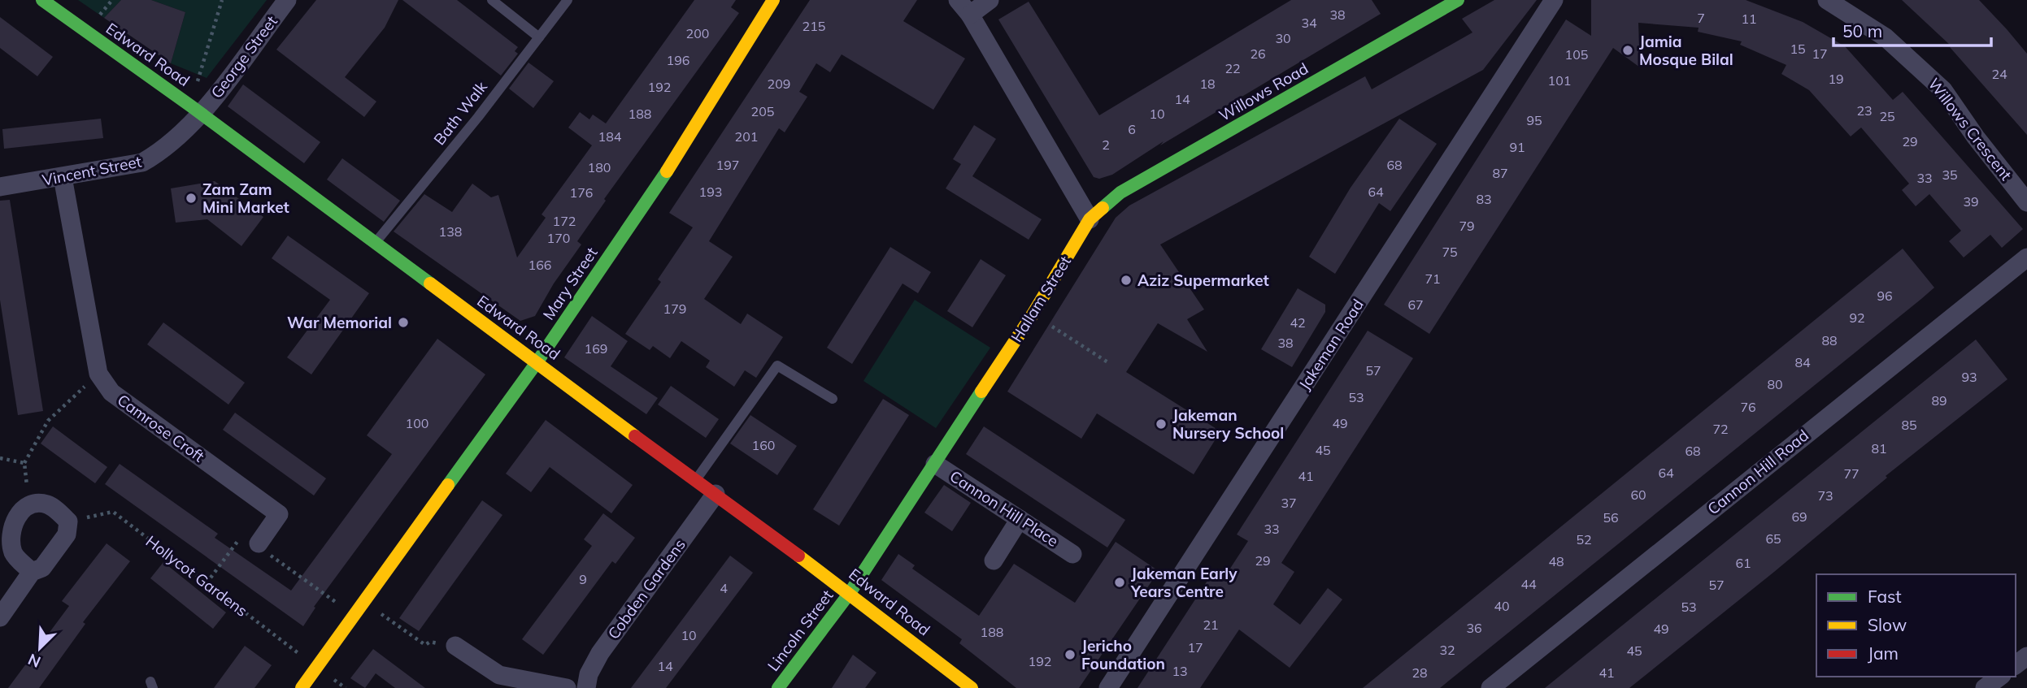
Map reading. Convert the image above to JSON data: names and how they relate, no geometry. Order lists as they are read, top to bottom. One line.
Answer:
{"streets":{"street":["Edward Road","George Street","Willows Road","Willows Crescent","Vincent Street","Mary Street","Hallam Street","Jakeman Road","Camrose Croft","Cannon Hill Road","Cannon Hill Place","Cobden Gardens","Lincoln Street"],"lane":["Bath Walk"],"path":["Hollycot Gardens"]},"crossings":[["Edward Road","George Street"],["Edward Road","Bath Walk"],["Edward Road","Vincent Street"],["Edward Road","Mary Street"],["Edward Road","Hallam Street"],["Edward Road","Cobden Gardens"],["Edward Road","Lincoln Street"],["George Street","Vincent Street"],["Willows Road","Hallam Street"],["Vincent Street","Camrose Croft"],["Mary Street","Hollycot Gardens"],["Hallam Street","Cannon Hill Place"],["Hallam Street","Lincoln Street"]],"places":["Jamia Mosque Bilal","Zam Zam Mini Market","Aziz Supermarket","War Memorial","Jakeman Nursery School","Jakeman Early Years Centre","Jericho Foundation"],"house_numbers":["38","7","11","34","215","200","30","15","26","17","105","196","22","24","19","101","209","18","192","14","23","205","188","10","25","95","6","184","201","29","2","91","197","68","180","87","35","33","193","64","176","83","39","172","79","138","170","75","166","71","96","67","179","92","42","88","38","169","84","57","93","80","53","89","76","100","49","85","72","160","81","45","68","64","77","41","60","73","37","69","56","33","65","52","29","48","61","9","44","57","4","40","53","21","36","49","188","10","17","32","45","192","14","13","28","41"],"legend":["Fast","Slow","Jam"],"scale_bar":"50 m","north":"bottom left"}
